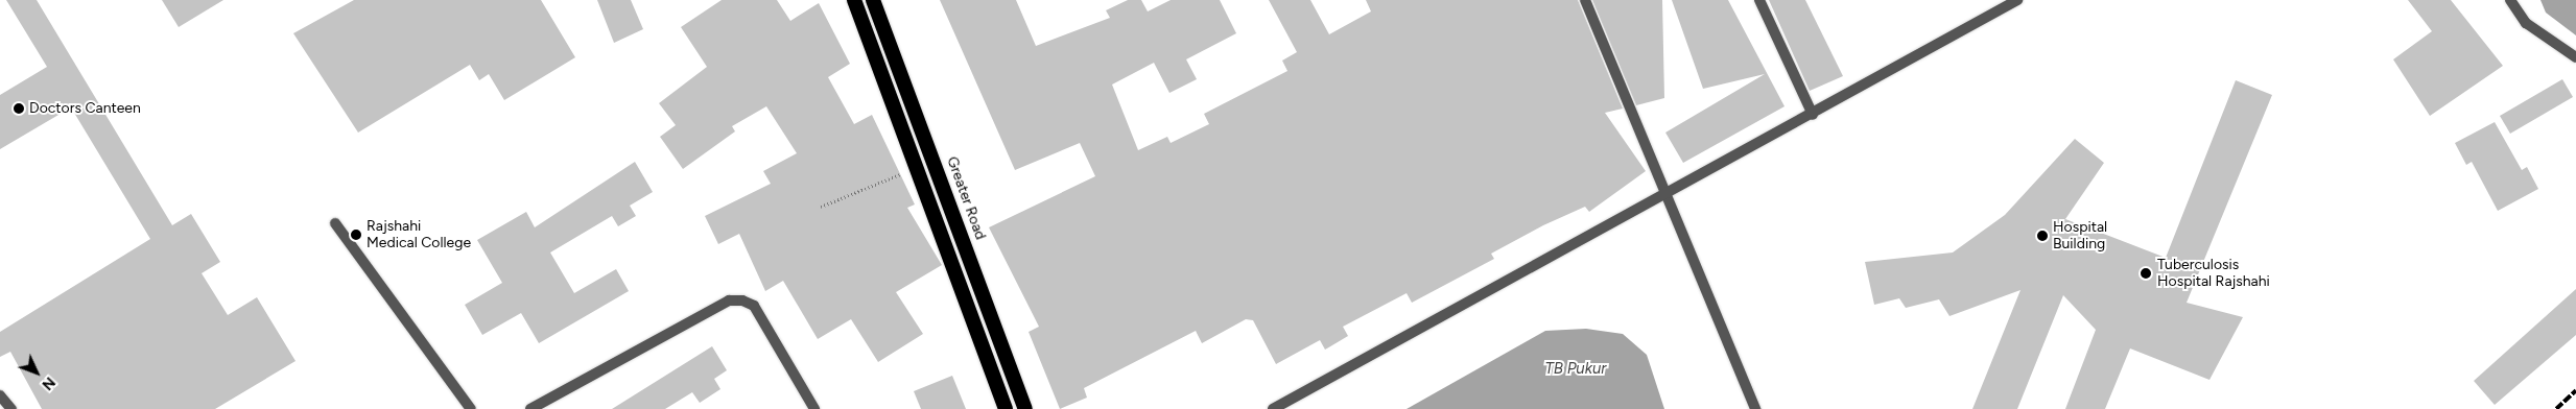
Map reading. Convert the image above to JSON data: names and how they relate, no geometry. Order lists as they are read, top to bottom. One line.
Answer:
{"streets":{"highway":["Greater Road"]},"water":["TB Pukur"],"places":["Doctors Canteen","Rajshahi Medical College","Hospital Building","Tuberculosis Hospital Rajshahi"],"north":"bottom right"}
